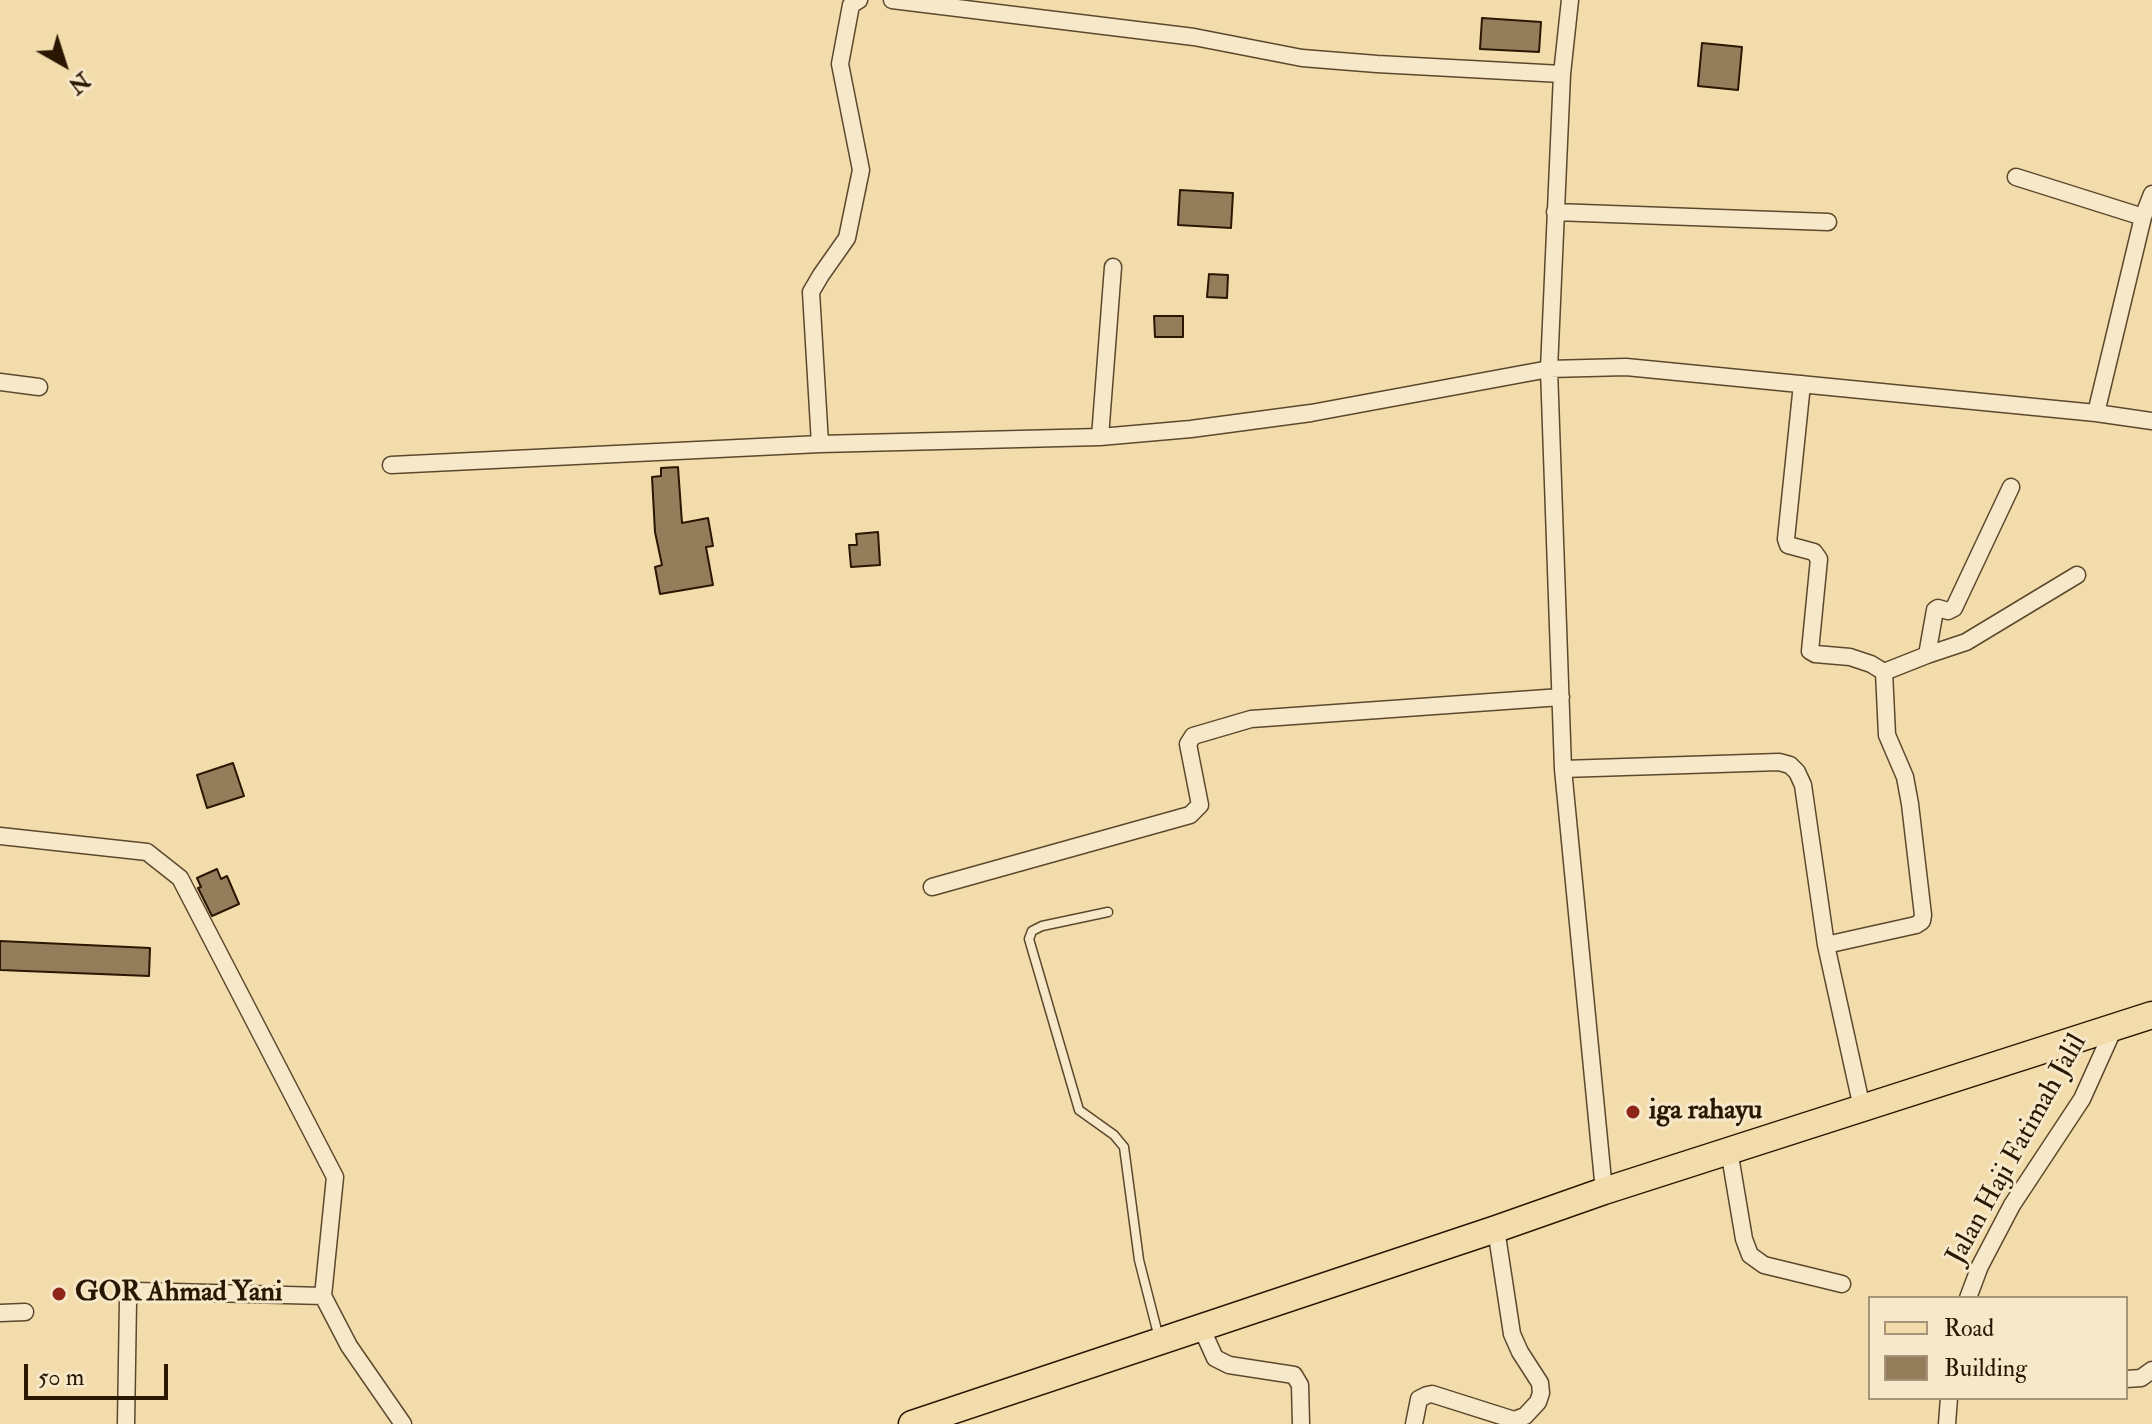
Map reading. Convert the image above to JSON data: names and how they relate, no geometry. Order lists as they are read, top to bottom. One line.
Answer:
{"streets":{"street":["Jalan Haji Fatimah Jalil"]},"places":["iga rahayu","GOR Ahmad Yani"],"legend":["Road","Building"],"scale_bar":"50 m","north":"bottom right"}
